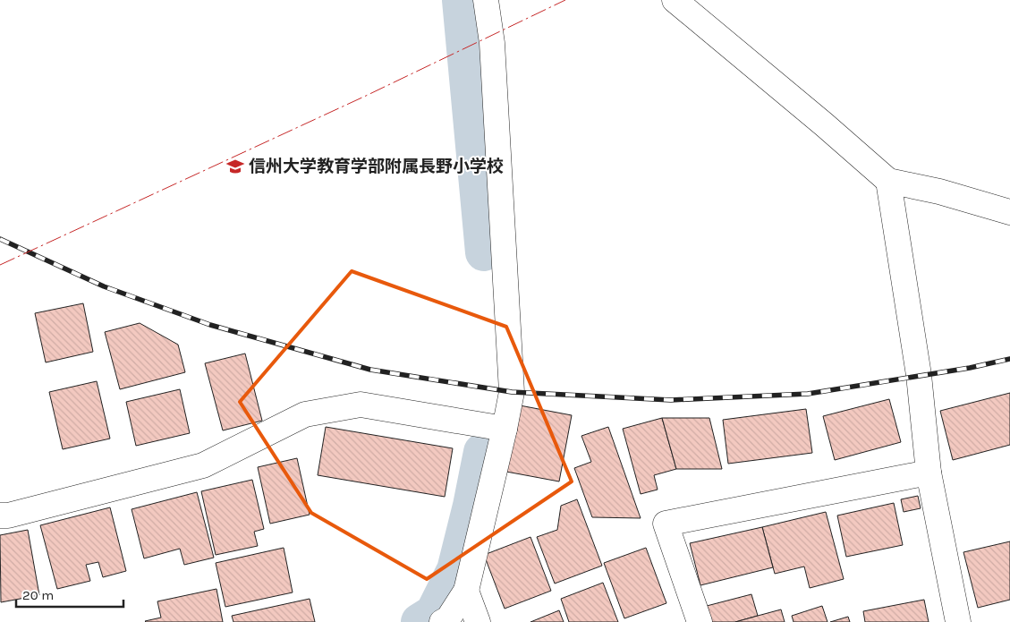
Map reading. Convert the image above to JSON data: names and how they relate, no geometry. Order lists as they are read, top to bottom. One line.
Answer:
{"places":{"school or university":["信州大学教育学部附属長野小学校"]},"scale_bar":"20 m"}
